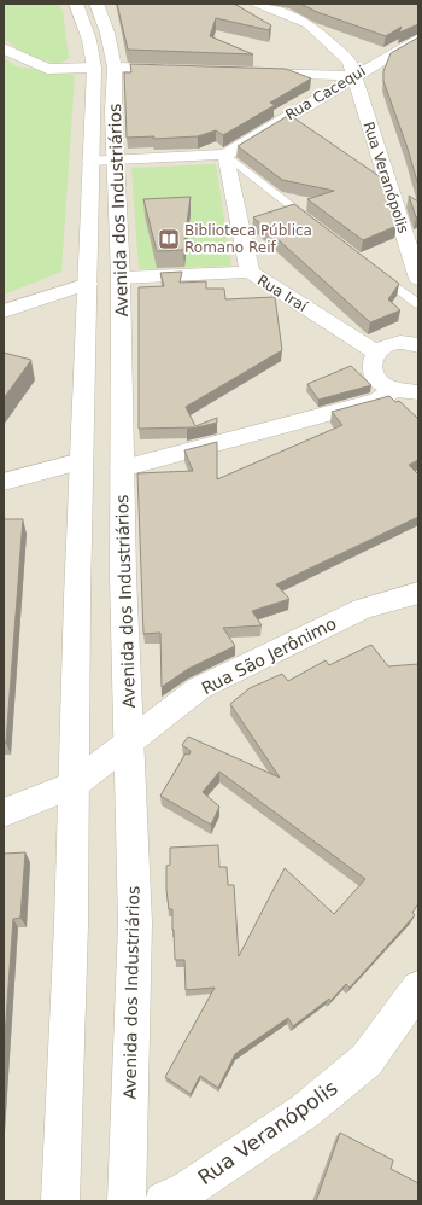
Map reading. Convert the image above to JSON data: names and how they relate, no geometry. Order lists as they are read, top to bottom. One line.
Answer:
{"streets":{"street":["Rua Cacequi","Rua Veranópolis","Avenida dos Industriários","Rua Iraí","Rua São Jerônimo"]},"crossings":[["Rua Cacequi","Rua Veranópolis"],["Rua Cacequi","Avenida dos Industriários"],["Avenida dos Industriários","Rua Iraí"],["Avenida dos Industriários","Rua São Jerônimo"]],"places":{"library":["Biblioteca Pública Romano Reif"]}}
